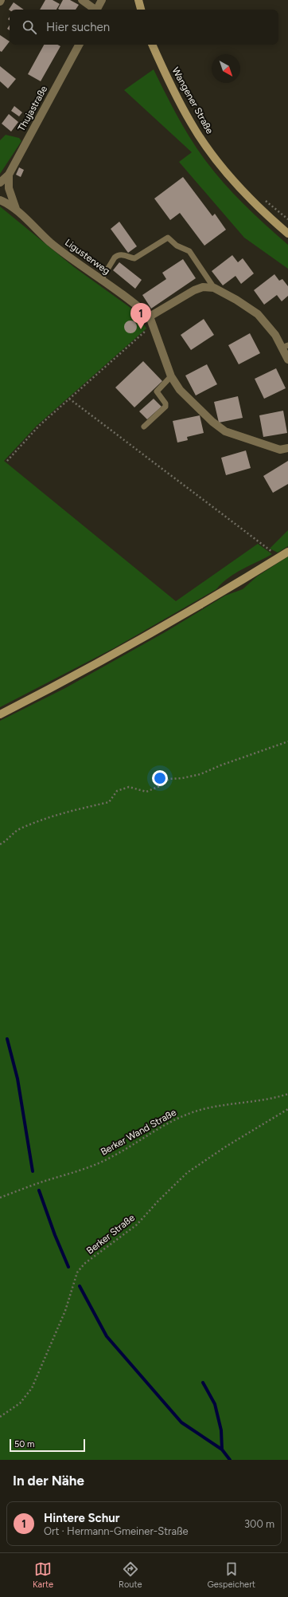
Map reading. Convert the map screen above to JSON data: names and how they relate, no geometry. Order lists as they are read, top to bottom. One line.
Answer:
{"streets":{"main road":["Wangener Straße"],"street":["Thujastraße","Ligusterweg"],"path":["Berker Wand Straße","Berker Straße"]},"crossings":[["Thujastraße","Ligusterweg"]],"scale_bar":"50 m","north":"bottom right","page":{"search":"Hier suchen","pins":"1","scale":"50 m","heading":"In der Nähe","list":[{"mark":"1","name":"Hintere Schur","note":"Ort · Hermann-Gmeiner-Straße","value":"300 m"}],"nav":["Karte","Route","Gespeichert"]}}
